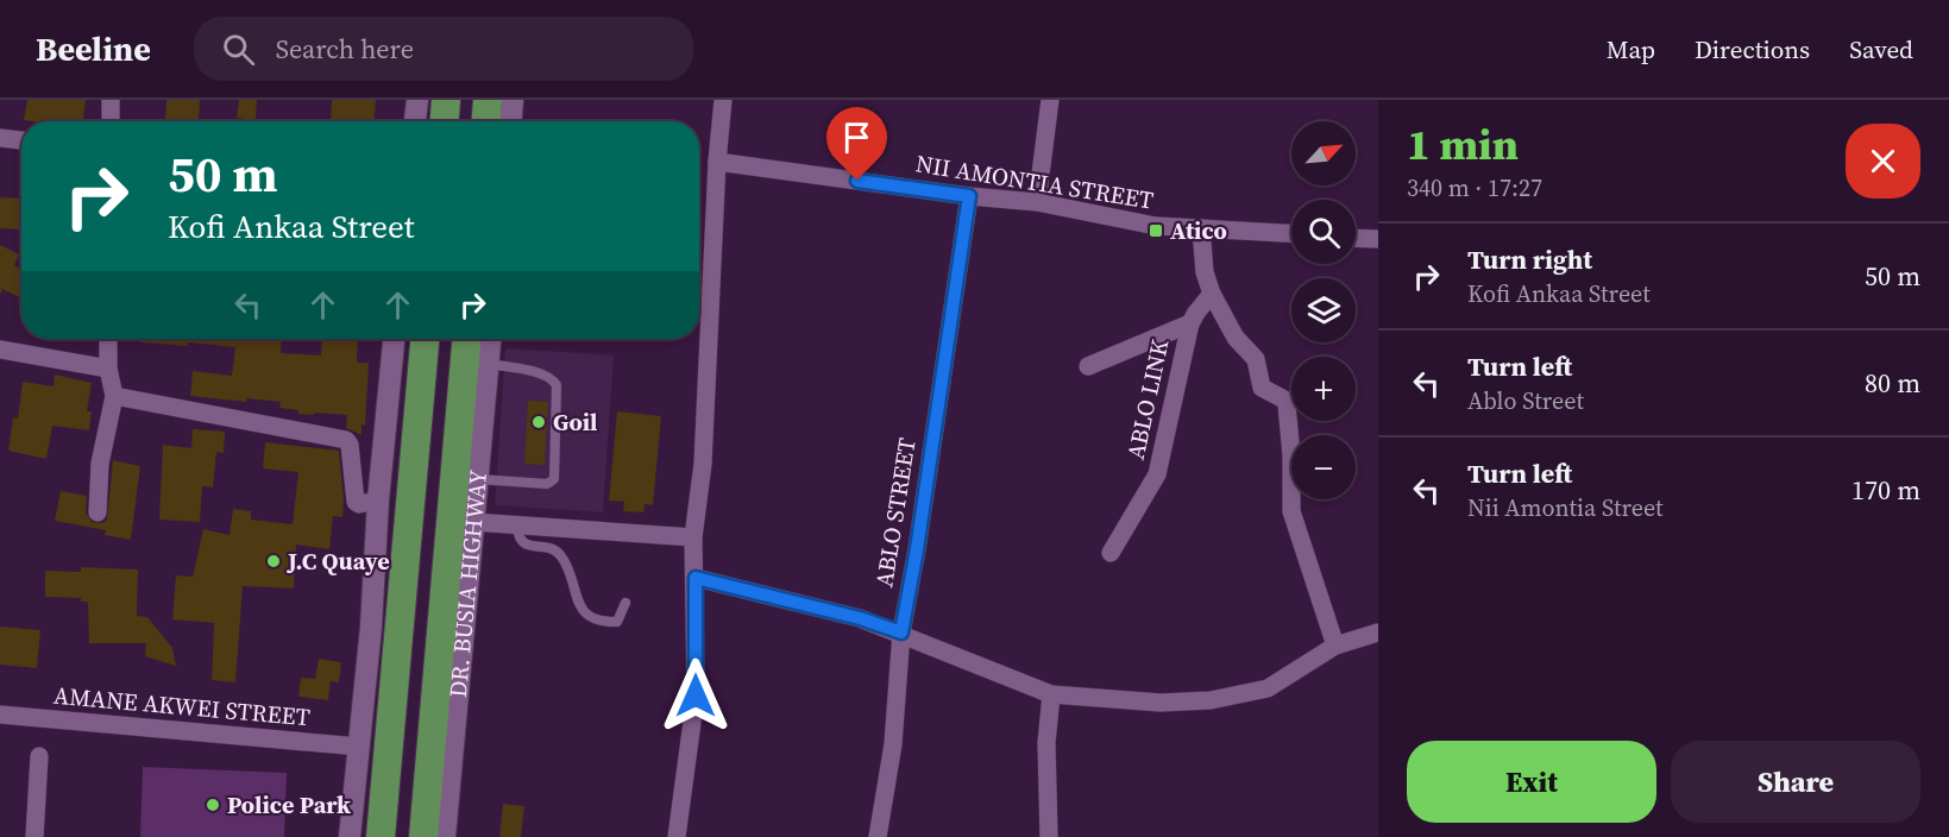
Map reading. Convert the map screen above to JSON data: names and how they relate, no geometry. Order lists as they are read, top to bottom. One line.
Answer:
{"streets":{"highway":["DR. BUSIA HIGHWAY"],"street":["NII AMONTIA STREET","ABLO LINK","ABLO STREET","AMANE AKWEI STREET"]},"crossings":[["NII AMONTIA STREET","ABLO STREET"]],"places":{"transit":["Atico"],"other":["Goil","J.C Quaye","Police Park"]},"north":"top right","page":{"header":"Beeline","search":"Search here","nav":["Map","Directions","Saved"],"heading":["1 min","340 m · 17:27"],"map_buttons":["+","−"],"turn":["50 m","Kofi Ankaa Street"],"list":[{"name":"Turn right","note":"Kofi Ankaa Street","value":"50 m"},{"name":"Turn left","note":"Ablo Street","value":"80 m"},{"name":"Turn left","note":"Nii Amontia Street","value":"170 m"}],"buttons":["Exit","Share"]}}
